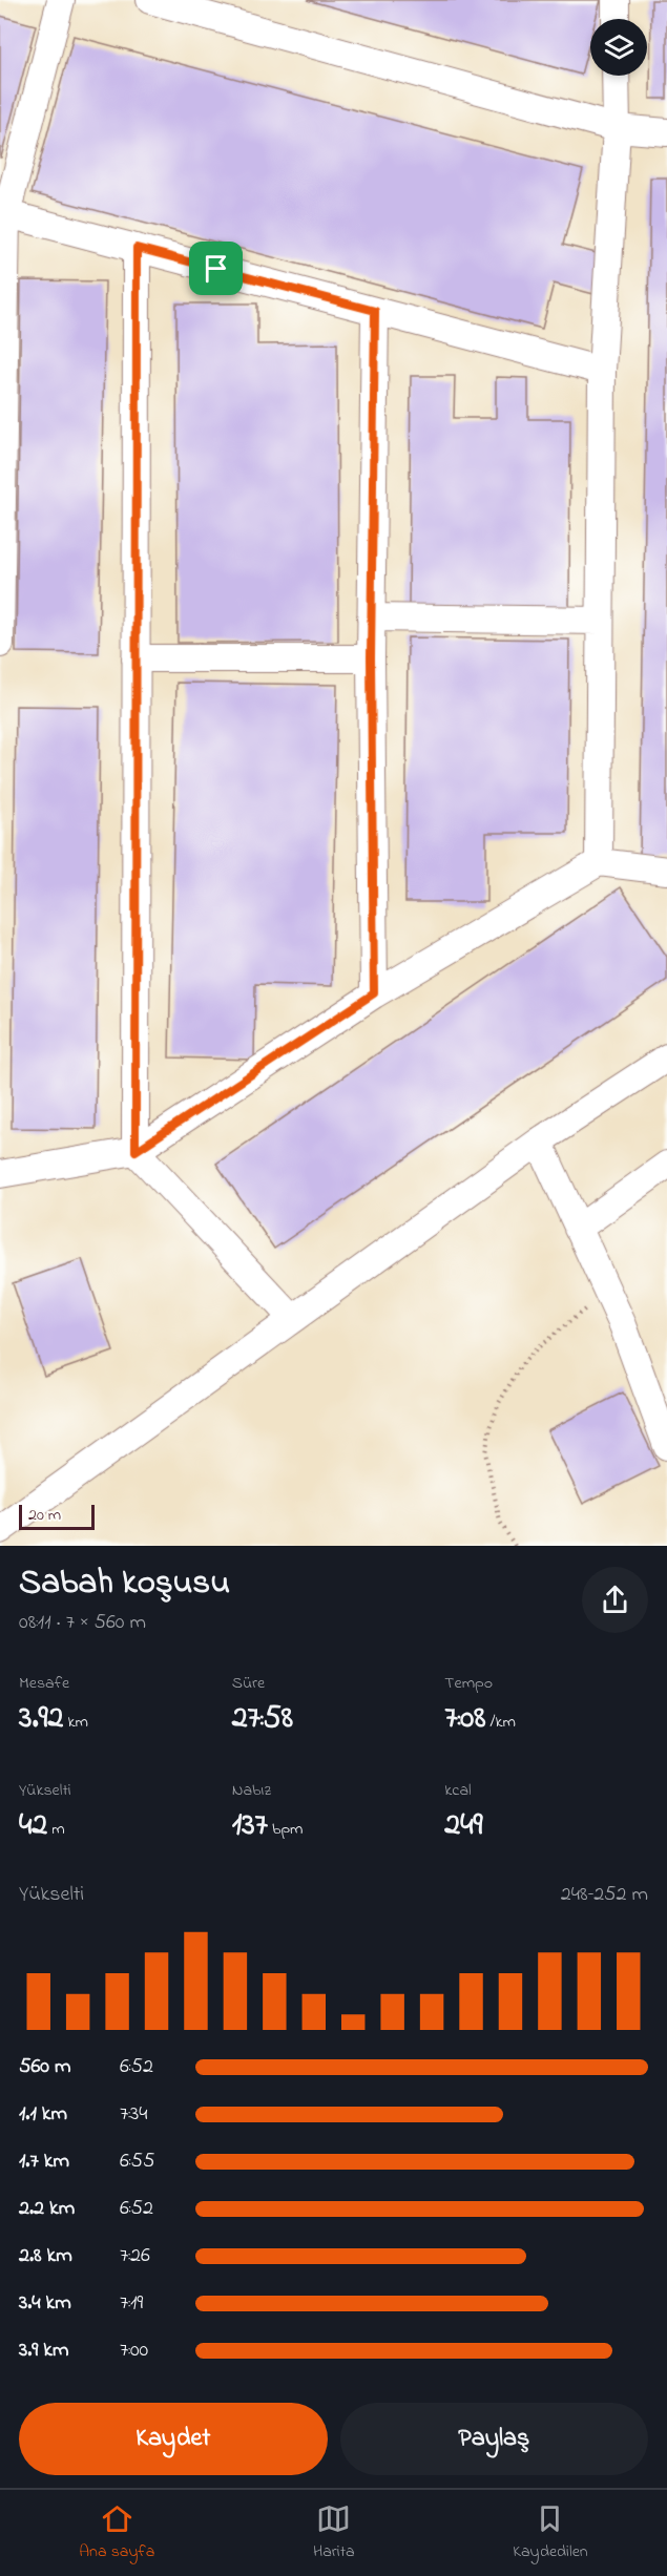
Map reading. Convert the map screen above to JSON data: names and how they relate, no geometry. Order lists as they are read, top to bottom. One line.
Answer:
{"scale_bar":"20 m","page":{"scale":"20 m","heading":["Sabah koşusu","08:11 · 7 × 560 m"],"stats":[["Mesafe","3.92 km"],["Süre","27:58"],["Tempo","7:08 /km"],["Yükselti","42 m"],["Nabız","137 bpm"],["kcal","249"]],"chart":["Yükselti","248–252 m"],"list":[{"name":"560 m","note":"6:52"},{"name":"1.1 km","note":"7:34"},{"name":"1.7 km","note":"6:55"},{"name":"2.2 km","note":"6:52"},{"name":"2.8 km","note":"7:26"},{"name":"3.4 km","note":"7:19"},{"name":"3.9 km","note":"7:00"}],"buttons":["Kaydet","Paylaş"],"tabs":["Ana sayfa","Harita","Kaydedilen"]}}
